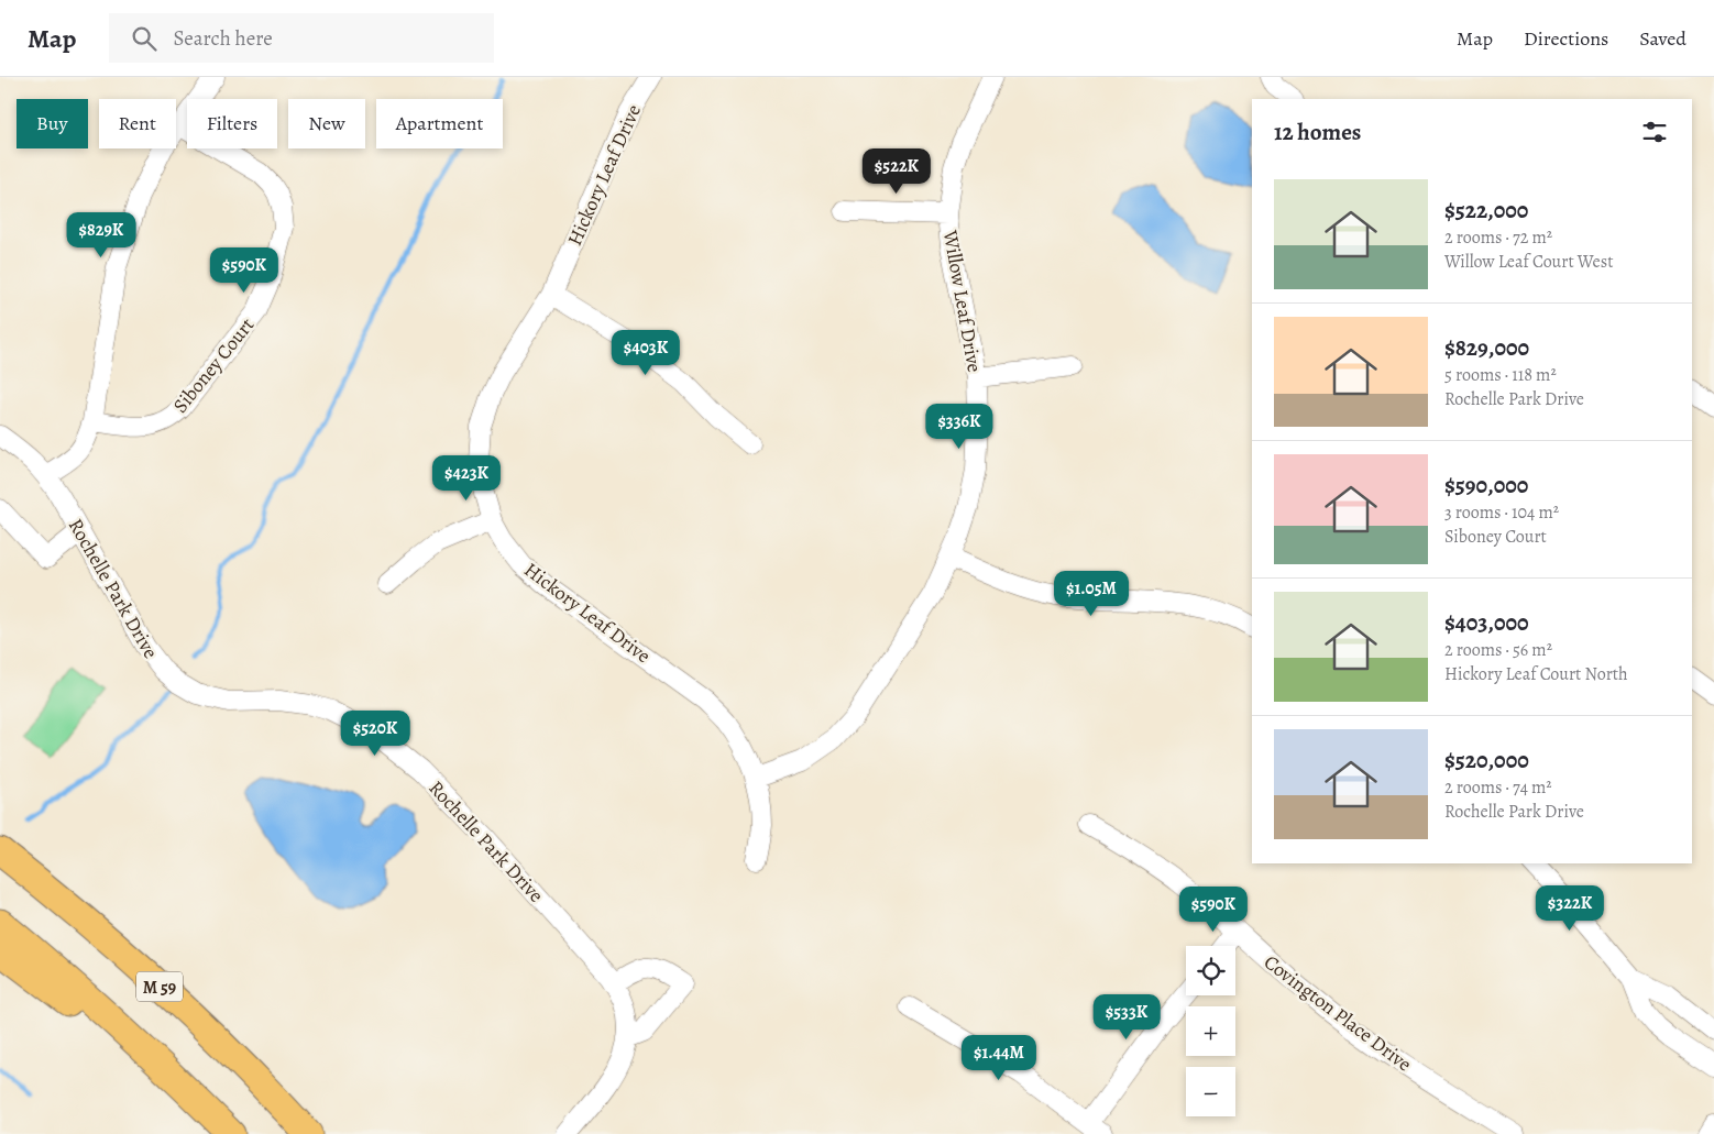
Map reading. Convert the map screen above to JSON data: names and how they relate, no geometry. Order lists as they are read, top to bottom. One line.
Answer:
{"streets":{"highway":["M 59"],"street":["Hickory Leaf Drive","Willow Leaf Drive","Siboney Court","Rochelle Park Drive","Covington Place Drive"]},"crossings":[["Hickory Leaf Drive","Willow Leaf Drive"]],"page":{"header":"Map","search":"Search here","nav":["Map","Directions","Saved"],"chip":["Buy","Rent","Filters","New","Apartment"],"heading":"12 homes","price":["$522K","$829K","$590K","$403K","$336K","$423K","$1.05M","$520K","$322K","$590K","$533K","$1.44M"],"list":[{"name":"$522,000","note":"2 rooms · 72 m² · Willow Leaf Court West"},{"name":"$829,000","note":"5 rooms · 118 m² · Rochelle Park Drive"},{"name":"$590,000","note":"3 rooms · 104 m² · Siboney Court"},{"name":"$403,000","note":"2 rooms · 56 m² · Hickory Leaf Court North"},{"name":"$520,000","note":"2 rooms · 74 m² · Rochelle Park Drive"}],"map_buttons":["+","−"]}}
